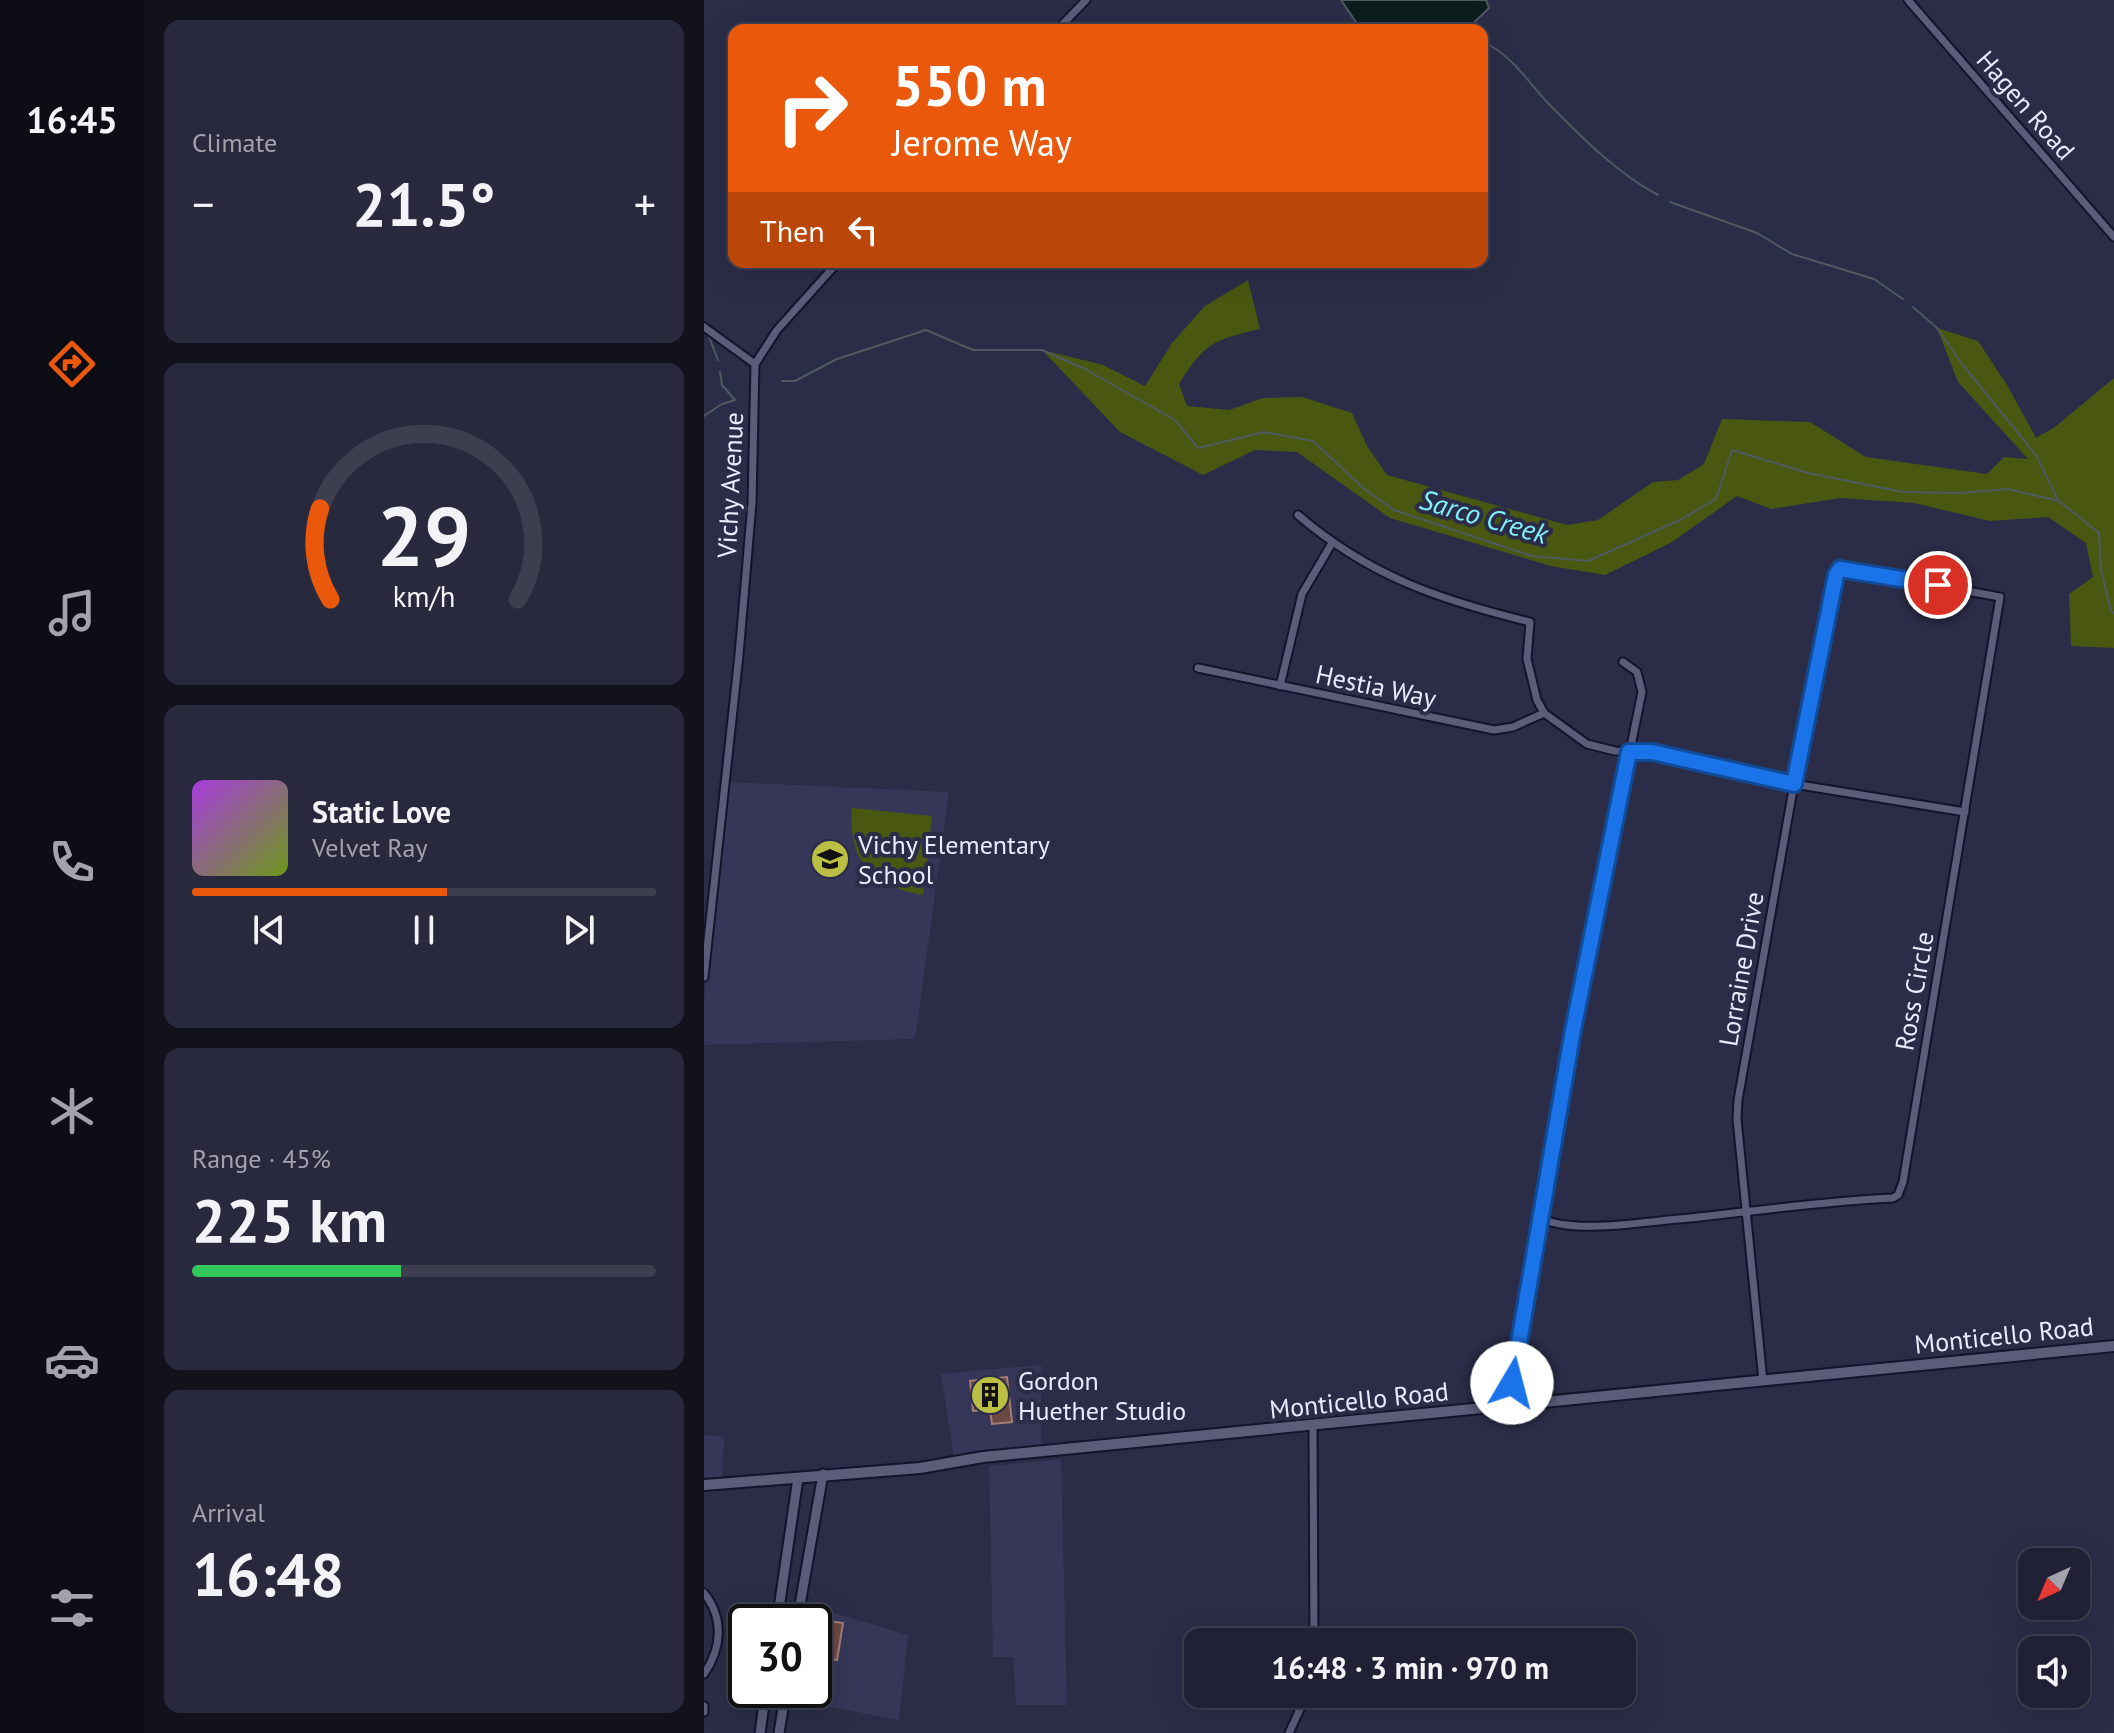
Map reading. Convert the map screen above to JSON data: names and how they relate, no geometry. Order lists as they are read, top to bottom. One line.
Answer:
{"streets":{"main road":["Monticello Road"],"street":["Hagen Road","Vichy Avenue","Hestia Way","Lorraine Drive","Ross Circle"]},"crossings":[["Lorraine Drive","Ross Circle"],["Lorraine Drive","Monticello Road"]],"water":["Sarco Creek"],"places":{"school or university":["Vichy Elementary School"],"building":["Gordon Huether Studio"]},"north":"bottom left","page":{"tabs":"16:45","tile":["Climate",["Range · 45%","225 km"],["Arrival","16:48"]],"turn":["550 m","Jerome Way"],"heat":["−","21.5°","+"],"then":"Then","song":["Static Love","Velvet Ray"],"limit":"30","trip":"16:48 · 3 min · 970 m","gauge":["29","km/h"]}}
